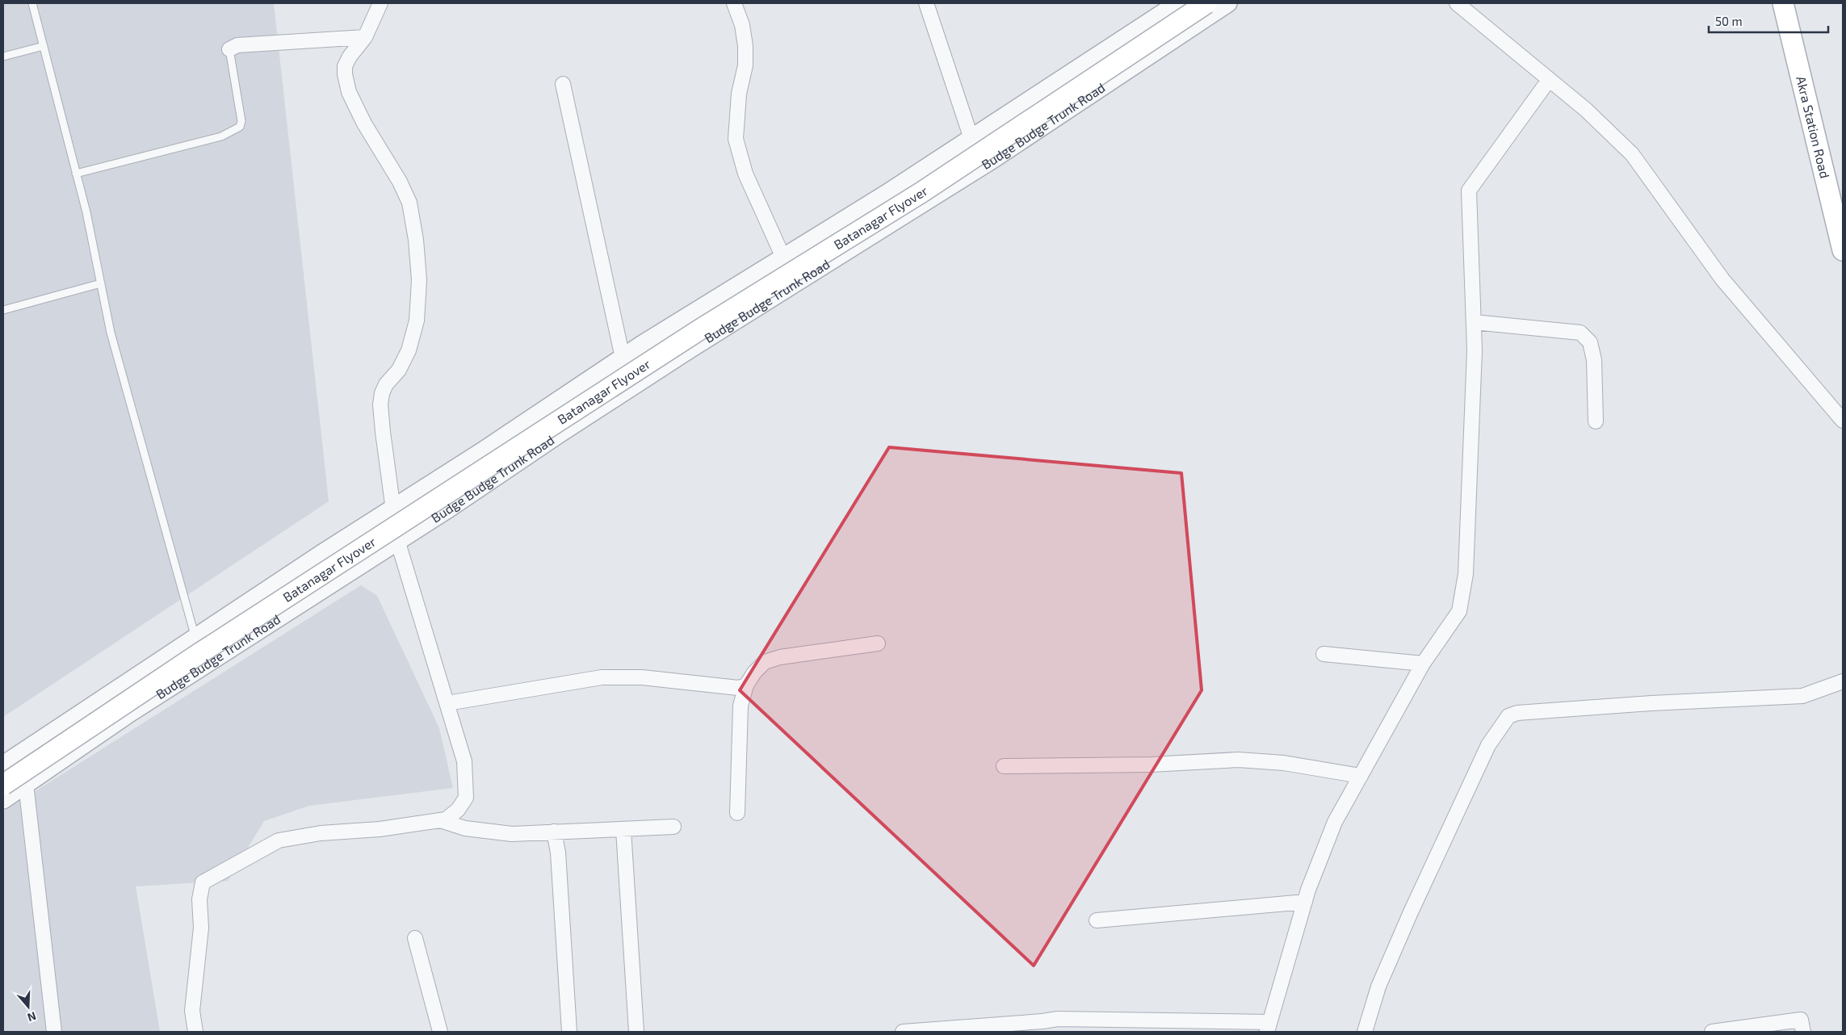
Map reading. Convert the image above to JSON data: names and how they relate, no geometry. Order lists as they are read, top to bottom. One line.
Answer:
{"streets":{"main road":["Akra Station Road","Batanagar Flyover"],"street":["Budge Budge Trunk Road"]},"scale_bar":"50 m","north":"bottom"}
